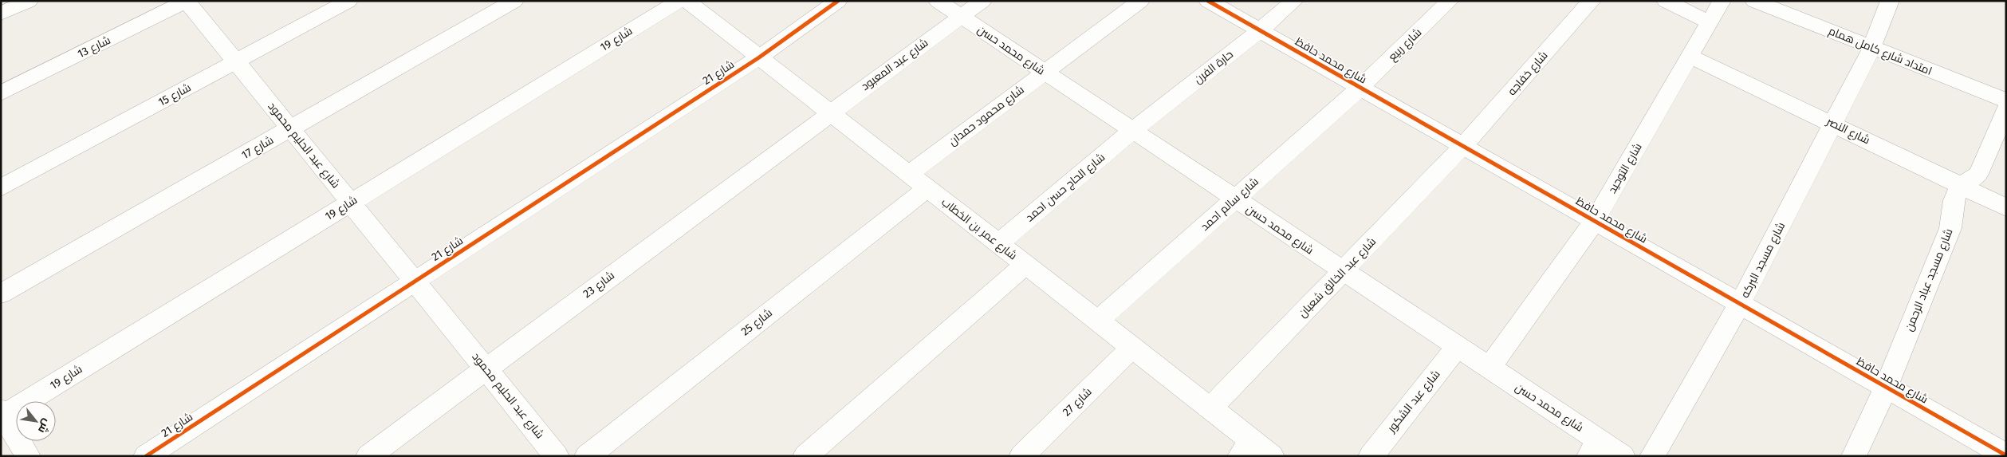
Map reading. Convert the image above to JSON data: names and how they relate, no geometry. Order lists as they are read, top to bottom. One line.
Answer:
{"streets":{"street":["شارع 19","شارع ربيع","شارع 13","شارع محمد حسن","امتداد شارع كامل همام","شارع محمد حافظ","شارع عبد المعبود","حارة الفرن","شارع 21","شارع خفاجه","شارع 15","شارع محمود حمدان","شارع النصر","شارع عبد الحليم محمود","شارع 17","شارع التوحيد","شارع الحاج حسن احمد","شارع سالم احمد","شارع عمر بن الخطاب","شارع مسجد البركه","شارع عبد الخالق شعبان","شارع مسجد عباد الرحمن","شارع 23","شارع 25","شارع عبد الشكور","شارع 27"]},"crossings":[["شارع 19","شارع عبد الحليم محمود"],["شارع ربيع","شارع محمد حافظ"],["شارع ربيع","شارع سالم احمد"],["شارع 13","شارع عبد الحليم محمود"],["شارع محمد حسن","شارع عبد المعبود"],["شارع محمد حسن","حارة الفرن"],["شارع محمد حسن","شارع محمود حمدان"],["شارع محمد حسن","شارع التوحيد"],["شارع محمد حسن","شارع الحاج حسن احمد"],["شارع محمد حسن","شارع سالم احمد"],["شارع محمد حسن","شارع عبد الخالق شعبان"],["شارع محمد حسن","شارع عبد الشكور"],["امتداد شارع كامل همام","شارع مسجد البركه"],["شارع محمد حافظ","حارة الفرن"],["شارع محمد حافظ","شارع خفاجه"],["شارع محمد حافظ","شارع التوحيد"],["شارع محمد حافظ","شارع سالم احمد"],["شارع محمد حافظ","شارع مسجد البركه"],["شارع محمد حافظ","شارع عبد الخالق شعبان"],["شارع محمد حافظ","شارع مسجد عباد الرحمن"],["شارع عبد المعبود","شارع عمر بن الخطاب"],["شارع عبد المعبود","شارع 23"],["حارة الفرن","شارع الحاج حسن احمد"],["شارع 21","شارع عبد الحليم محمود"],["شارع 21","شارع عمر بن الخطاب"],["شارع خفاجه","شارع عبد الخالق شعبان"],["شارع 15","شارع عبد الحليم محمود"],["شارع محمود حمدان","شارع عمر بن الخطاب"],["شارع النصر","شارع التوحيد"],["شارع النصر","شارع مسجد البركه"],["شارع النصر","شارع مسجد عباد الرحمن"],["شارع عبد الحليم محمود","شارع 17"],["شارع عبد الحليم محمود","شارع 23"],["شارع الحاج حسن احمد","شارع عمر بن الخطاب"],["شارع سالم احمد","شارع عمر بن الخطاب"],["شارع عمر بن الخطاب","شارع عبد الخالق شعبان"],["شارع عمر بن الخطاب","شارع 23"],["شارع عمر بن الخطاب","شارع 25"],["شارع عمر بن الخطاب","شارع 27"]],"north":"bottom right"}
